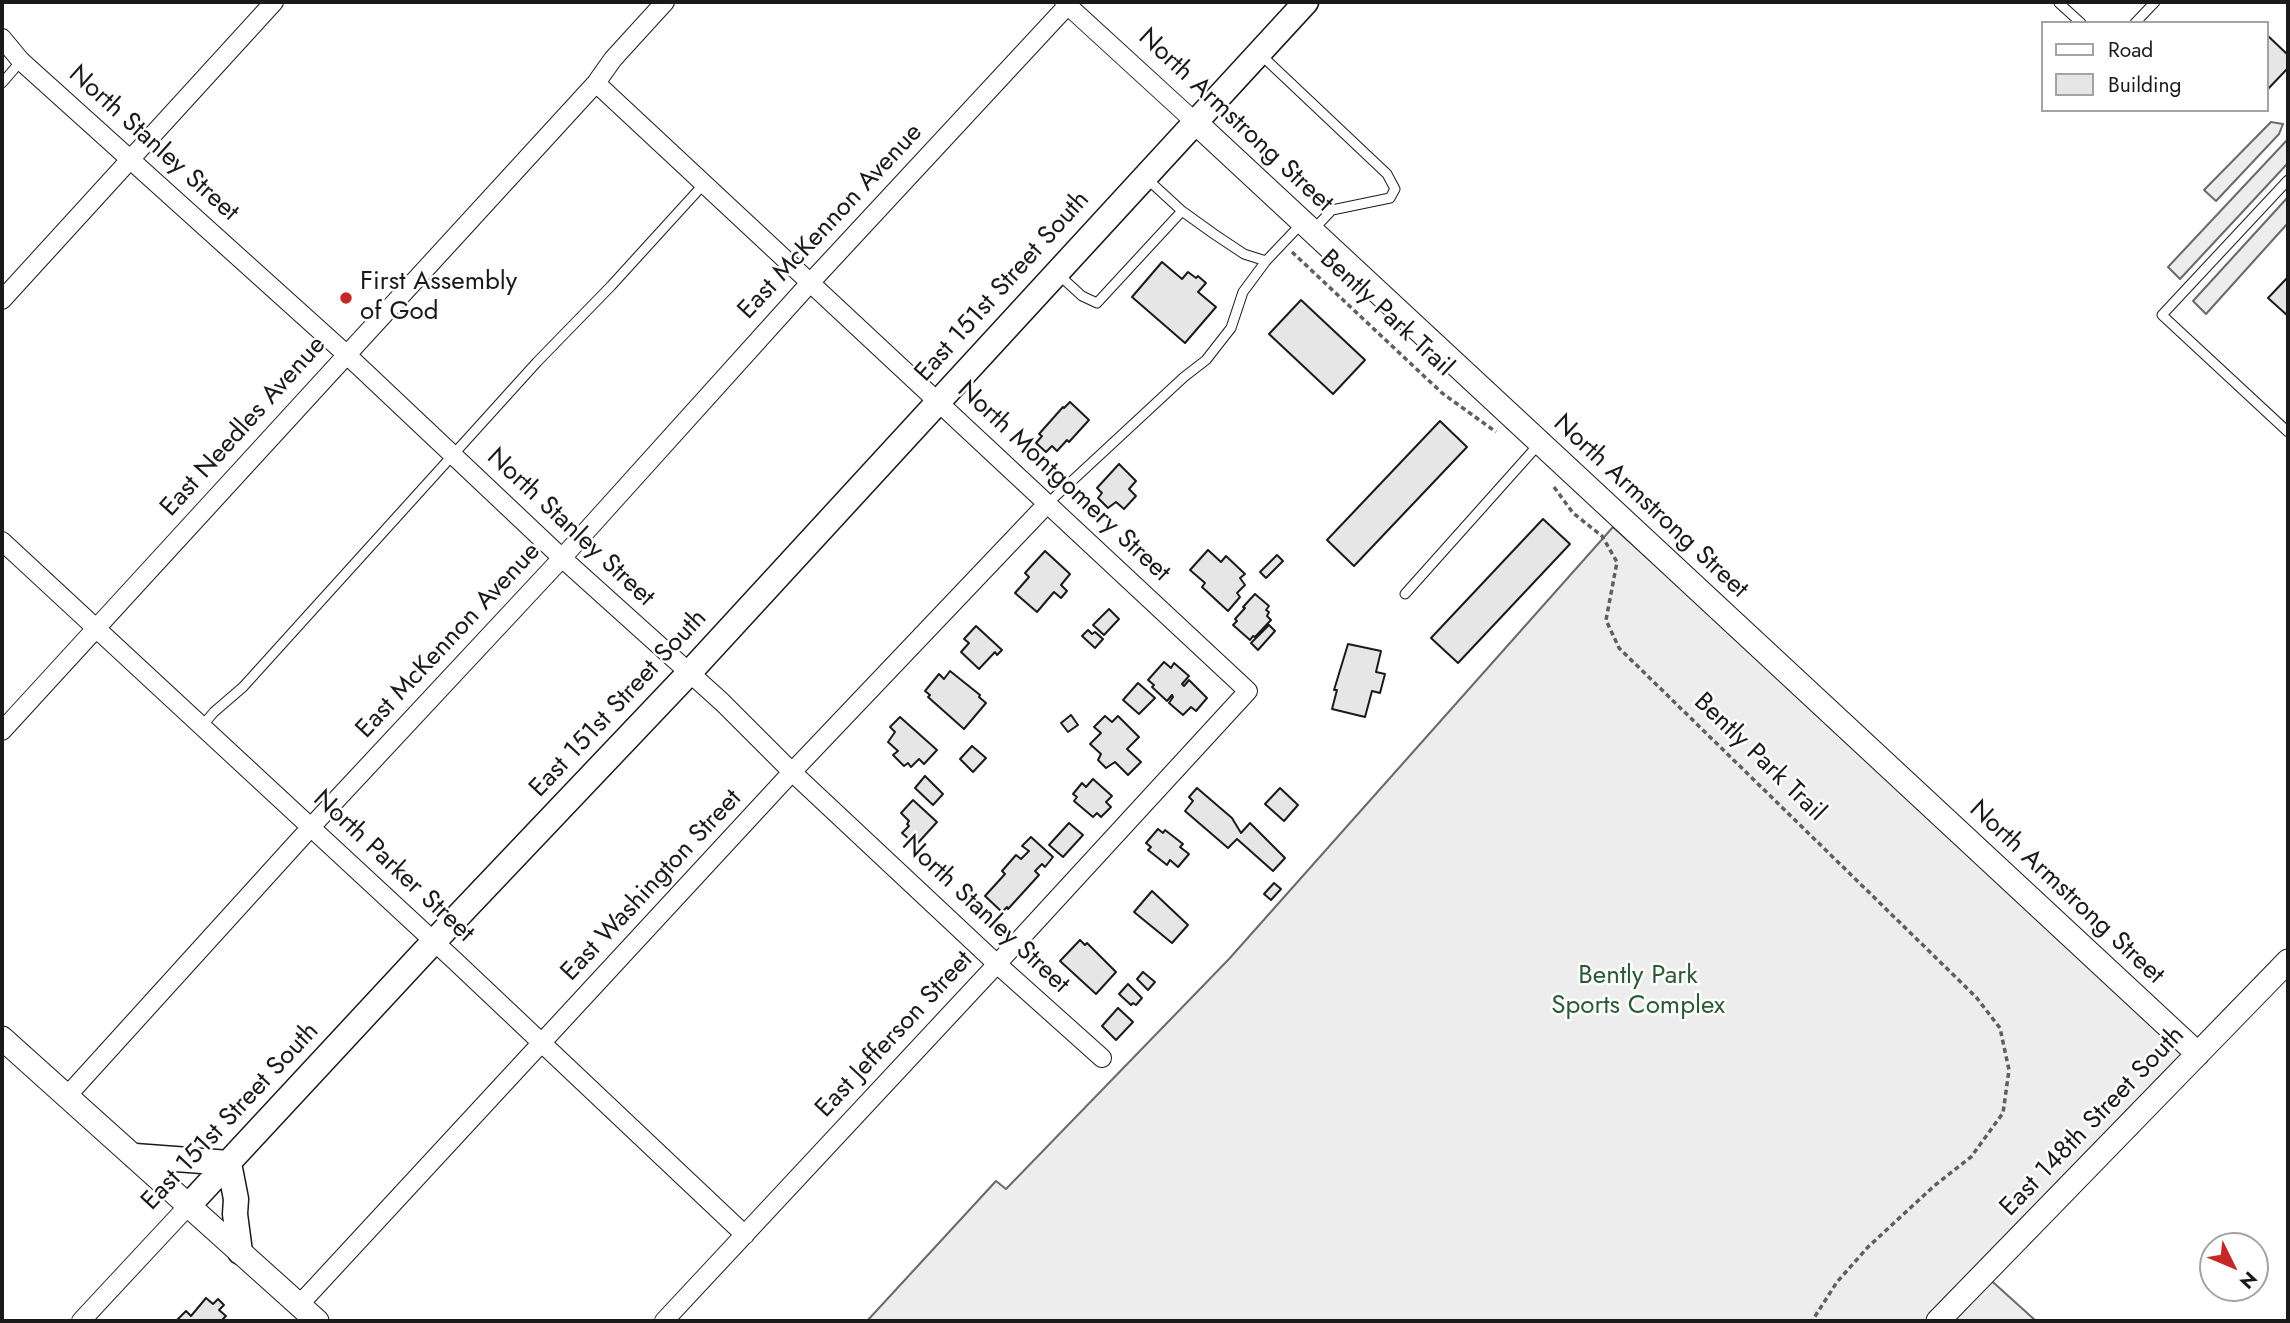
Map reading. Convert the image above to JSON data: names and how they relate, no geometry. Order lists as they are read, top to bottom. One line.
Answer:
{"streets":{"main road":["East 151st Street South"],"street":["North Armstrong Street","North Stanley Street","East McKennon Avenue","East Needles Avenue","North Montgomery Street","North Parker Street","East Washington Street","East Jefferson Street","East 148th Street South"],"path":["Bently Park Trail"]},"crossings":[["North Armstrong Street","East McKennon Avenue"],["North Armstrong Street","East 151st Street South"],["North Armstrong Street","Bently Park Trail"],["North Armstrong Street","East 148th Street South"],["North Stanley Street","East McKennon Avenue"],["North Stanley Street","East 151st Street South"],["North Stanley Street","East Needles Avenue"],["North Stanley Street","East Washington Street"],["North Stanley Street","East Jefferson Street"],["East McKennon Avenue","North Montgomery Street"],["East McKennon Avenue","North Parker Street"],["East 151st Street South","North Montgomery Street"],["East 151st Street South","North Parker Street"],["East Needles Avenue","North Montgomery Street"],["East Needles Avenue","North Parker Street"],["North Montgomery Street","East Washington Street"],["North Montgomery Street","East Jefferson Street"],["North Parker Street","East Washington Street"],["North Parker Street","East Jefferson Street"]],"parks":["Bently Park Sports Complex"],"places":["First Assembly of God"],"legend":["Road","Building"],"north":"bottom right"}
